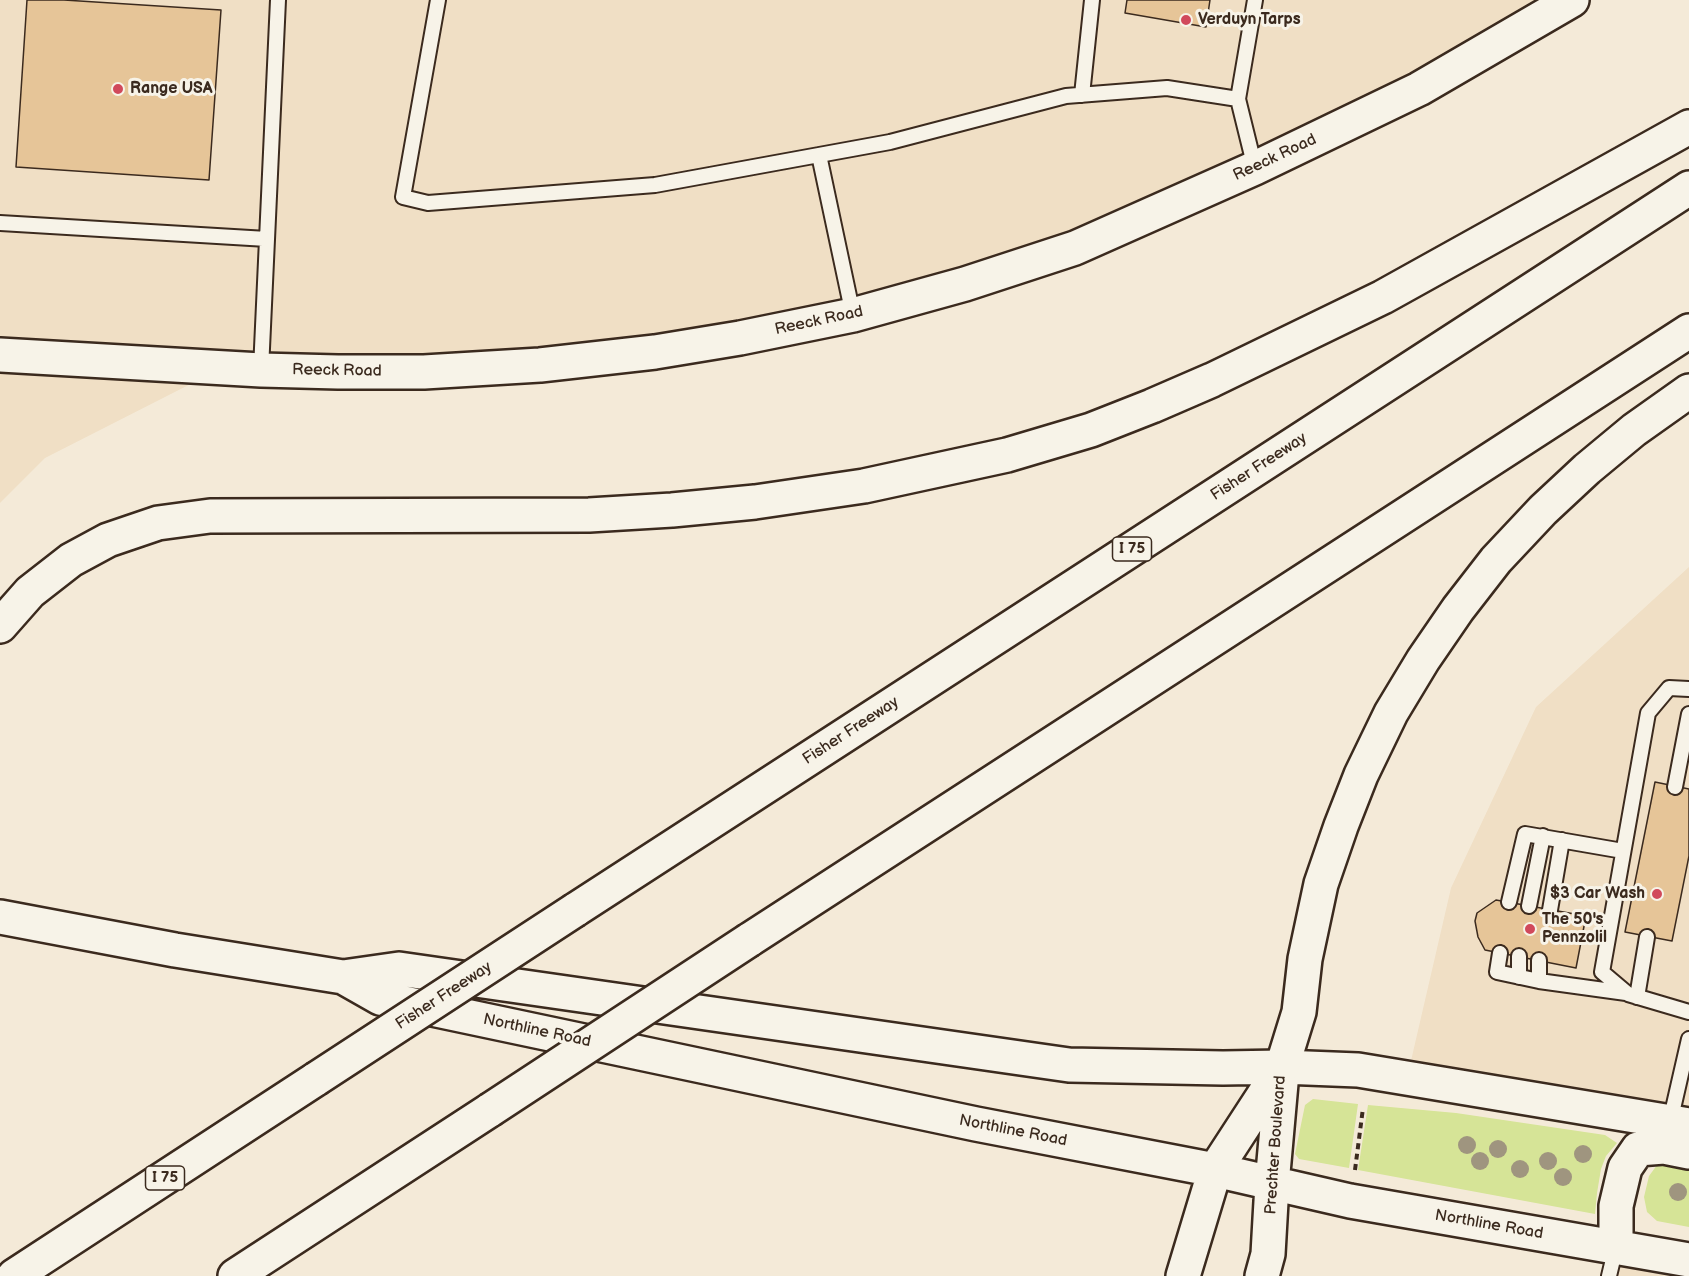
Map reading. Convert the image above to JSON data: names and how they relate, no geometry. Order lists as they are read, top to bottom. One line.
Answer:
{"streets":{"main road":["Reeck Road","Fisher Freeway","I 75","Northline Road","Prechter Boulevard"]},"crossings":[["Northline Road","Prechter Boulevard"]],"places":["Verduyn Tarps","Range USA","$3 Car Wash","The 50's Pennzolil"]}
